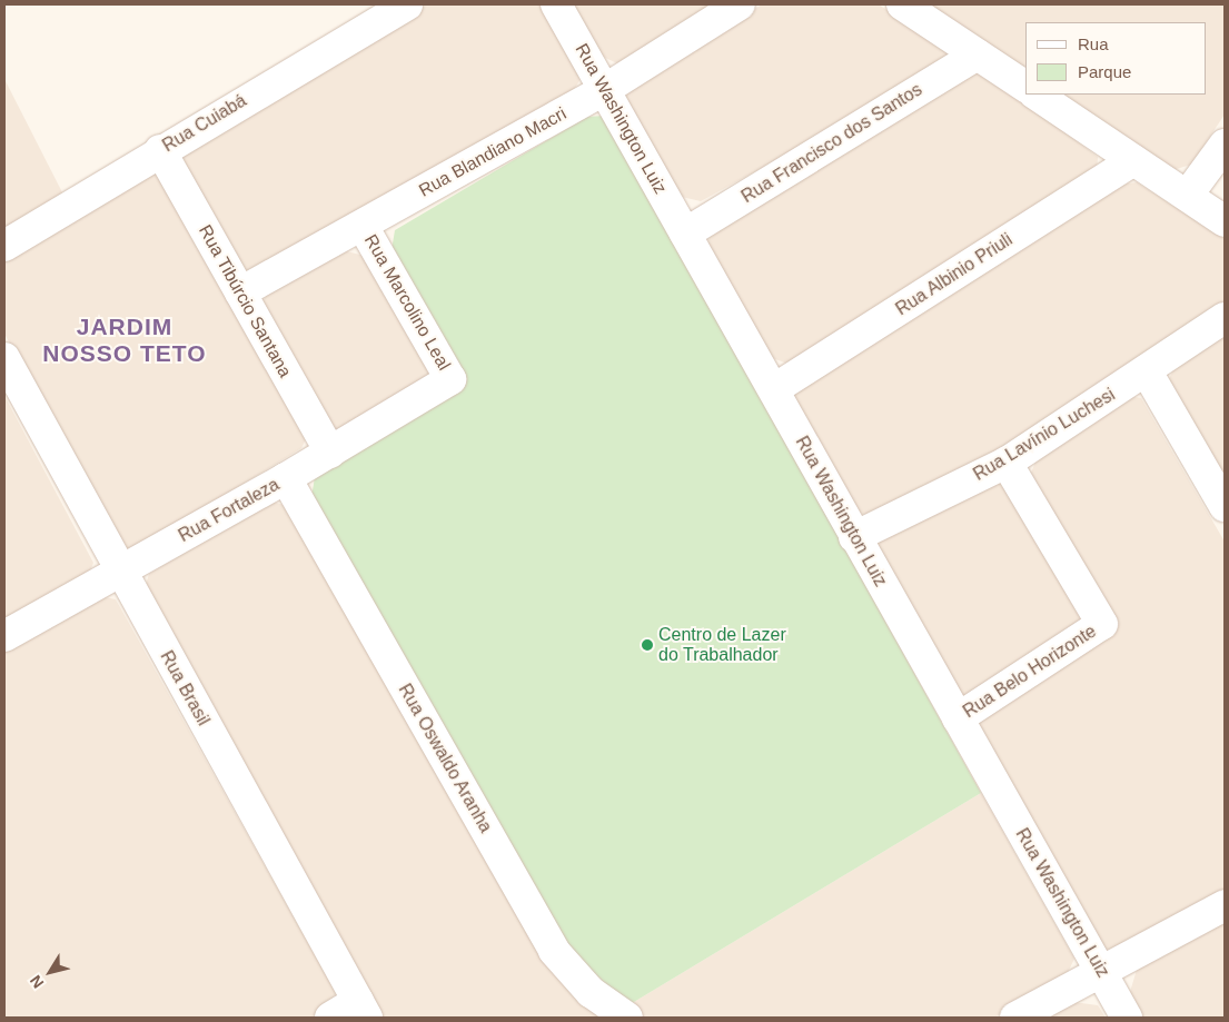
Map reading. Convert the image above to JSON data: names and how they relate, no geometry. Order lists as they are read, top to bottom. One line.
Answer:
{"streets":{"street":["Rua Washington Luiz","Rua Cuiabá","Rua Francisco dos Santos","Rua Blandiano Macri","Rua Albinio Priuli","Rua Tibúrcio Santana","Rua Marcolino Leal","Rua Lavínio Luchesi","Rua Fortaleza","Rua Belo Horizonte","Rua Brasil","Rua Oswaldo Aranha"]},"crossings":[["Rua Washington Luiz","Rua Francisco dos Santos"],["Rua Washington Luiz","Rua Blandiano Macri"],["Rua Washington Luiz","Rua Albinio Priuli"],["Rua Washington Luiz","Rua Lavínio Luchesi"],["Rua Washington Luiz","Rua Belo Horizonte"],["Rua Cuiabá","Rua Tibúrcio Santana"],["Rua Blandiano Macri","Rua Tibúrcio Santana"],["Rua Blandiano Macri","Rua Marcolino Leal"],["Rua Tibúrcio Santana","Rua Fortaleza"],["Rua Marcolino Leal","Rua Fortaleza"],["Rua Lavínio Luchesi","Rua Belo Horizonte"],["Rua Fortaleza","Rua Brasil"],["Rua Fortaleza","Rua Oswaldo Aranha"]],"districts":["JARDIM NOSSO TETO"],"places":["Centro de Lazer do Trabalhador"],"legend":["Rua","Parque"],"north":"bottom left"}
